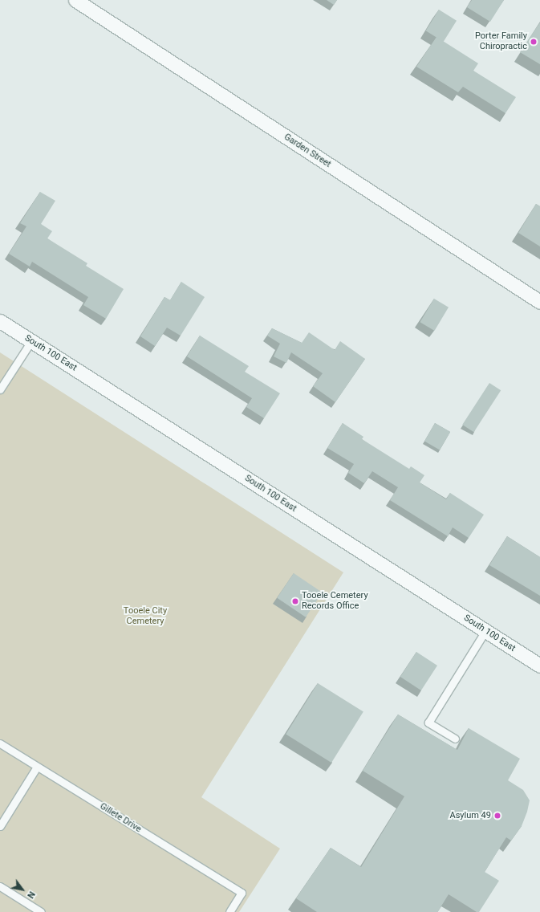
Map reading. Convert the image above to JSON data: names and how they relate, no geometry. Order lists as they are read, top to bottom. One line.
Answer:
{"streets":{"street":["Garden Street","South 100 East"],"lane":["Gillete Drive"]},"parks":["Tooele City Cemetery"],"places":["Porter Family Chiropractic","Tooele Cemetery Records Office","Asylum 49"],"north":"bottom right"}
